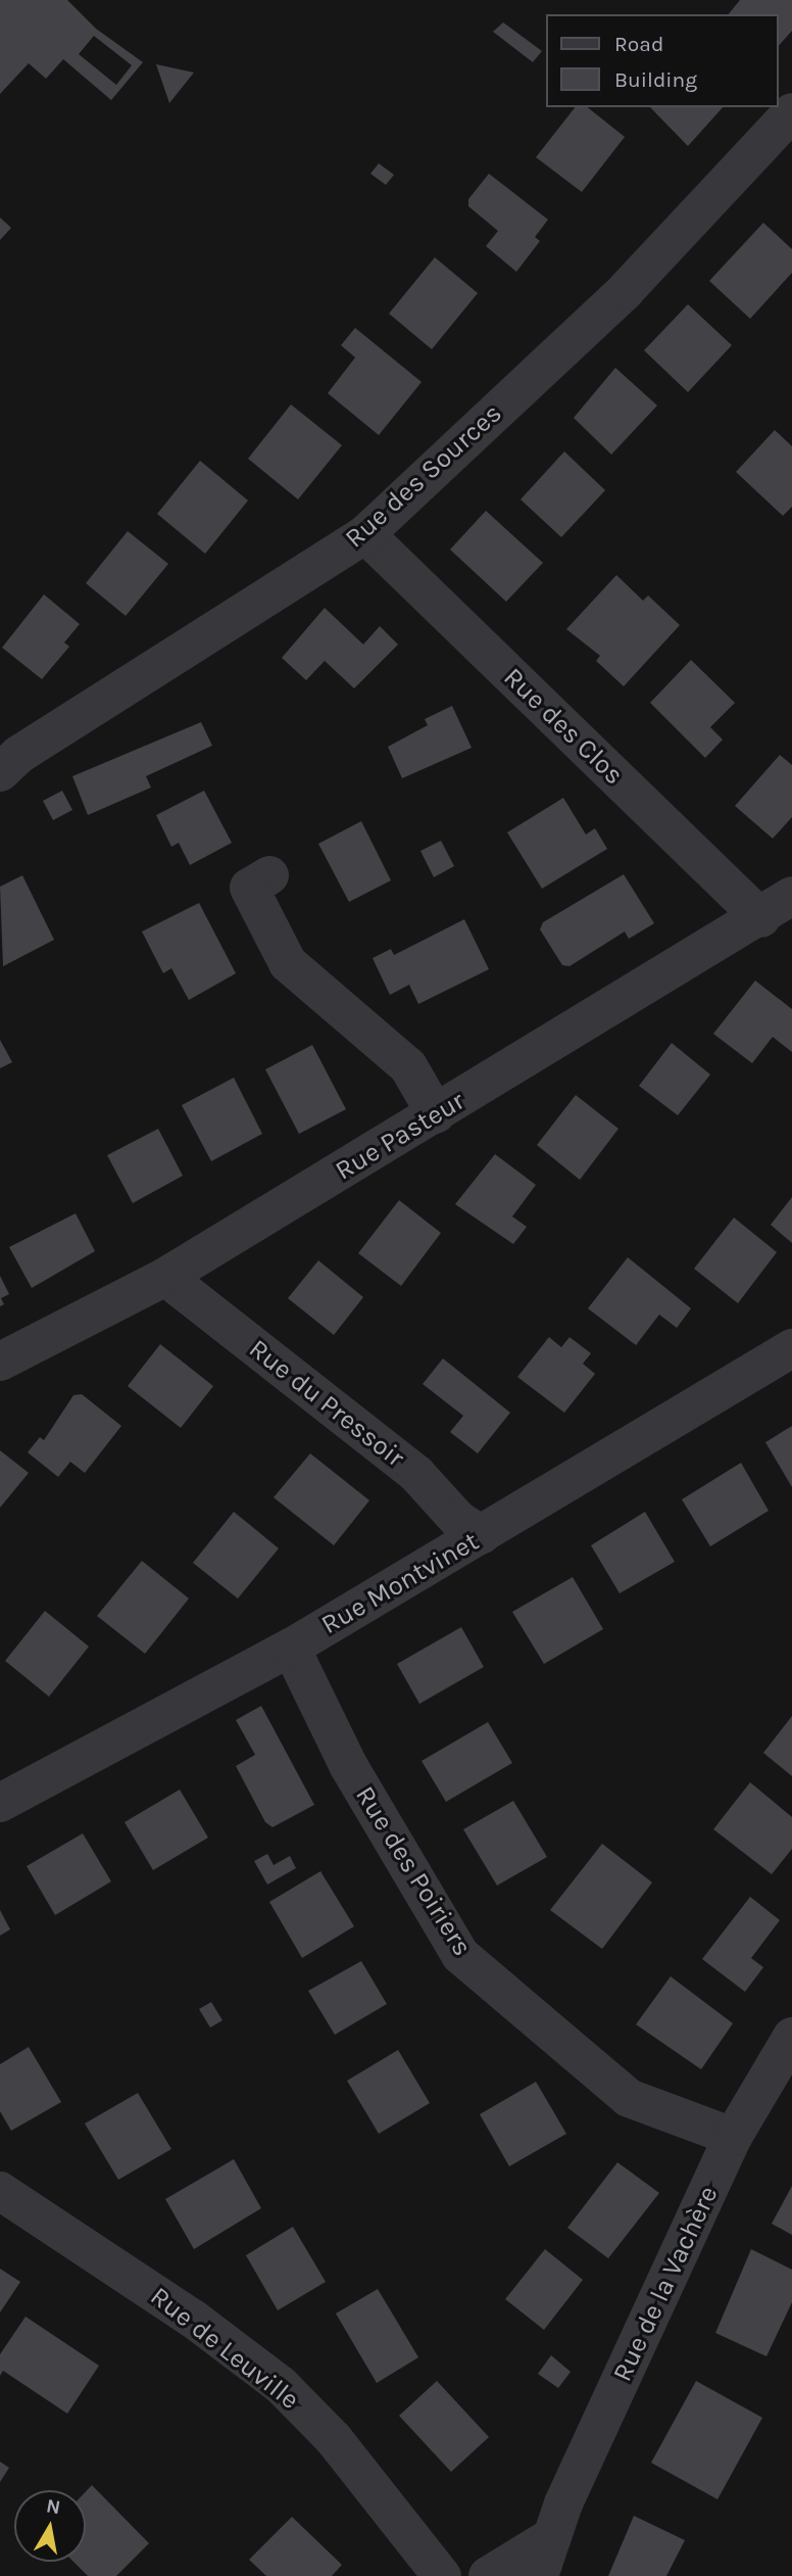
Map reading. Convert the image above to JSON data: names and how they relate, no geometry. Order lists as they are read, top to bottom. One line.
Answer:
{"streets":{"street":["Rue des Sources","Rue des Clos","Rue Pasteur","Rue du Pressoir","Rue Montvinet","Rue des Poiriers","Rue de la Vachère","Rue de Leuville"]},"crossings":[["Rue des Sources","Rue des Clos"],["Rue des Clos","Rue Pasteur"],["Rue Pasteur","Rue du Pressoir"],["Rue du Pressoir","Rue Montvinet"],["Rue Montvinet","Rue des Poiriers"],["Rue des Poiriers","Rue de la Vachère"]],"legend":["Road","Building"],"north":"top"}
